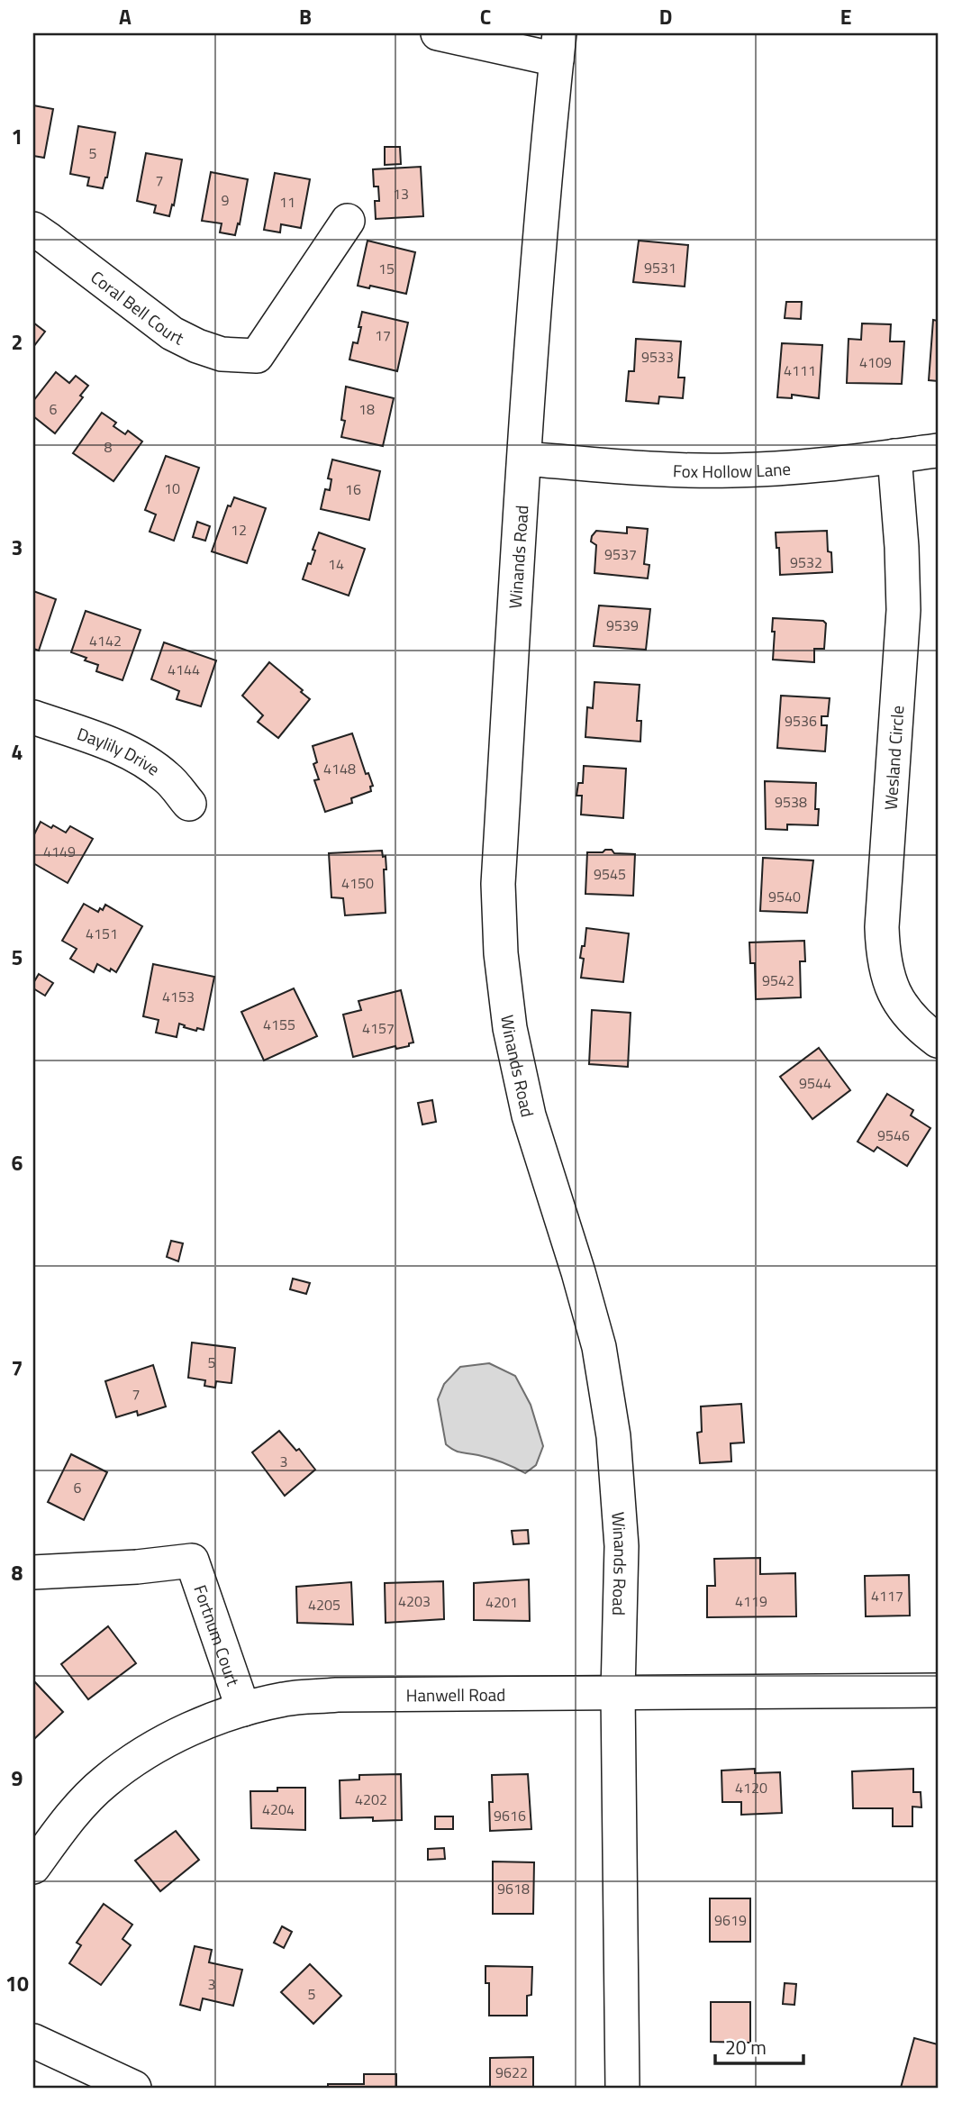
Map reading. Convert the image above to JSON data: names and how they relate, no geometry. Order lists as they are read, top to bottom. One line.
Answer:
{"streets":{"street":["Coral Bell Court","Fox Hollow Lane","Winands Road","Daylily Drive","Wesland Circle","Fortnum Court","Hanwell Road"]},"crossings":[["Fox Hollow Lane","Winands Road"],["Fox Hollow Lane","Wesland Circle"],["Winands Road","Hanwell Road"],["Fortnum Court","Hanwell Road"]],"house_numbers":["5","7","13","9","11","9531","15","17","9533","4109","4111","6","18","8","10","16","12","9537","9532","14","9539","4142","4144","9536","4148","9538","4149","9545","4150","9540","4151","9542","4153","4155","4157","9544","9546","5","7","3","6","4117","4203","4119","4201","4205","4120","4202","4204","9616","9618","9619","3","5","9622"],"scale_bar":"20 m","grid":{"columns":["A","B","C","D","E"],"rows":["1","2","3","4","5","6","7","8","9","10"]}}
